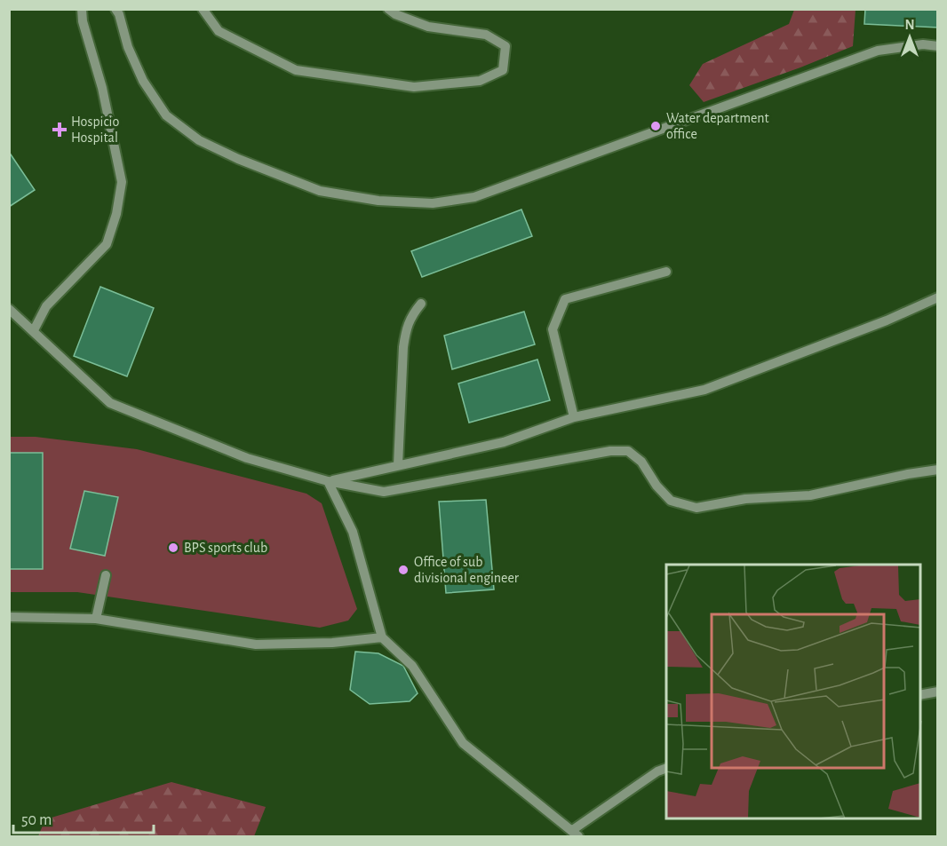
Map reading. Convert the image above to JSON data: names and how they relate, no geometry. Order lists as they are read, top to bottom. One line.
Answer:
{"places":{"other":["Water department office","BPS sports club","Office of sub divisional engineer"],"health":["Hospicio Hospital"]},"scale_bar":"50 m","north":"top"}
